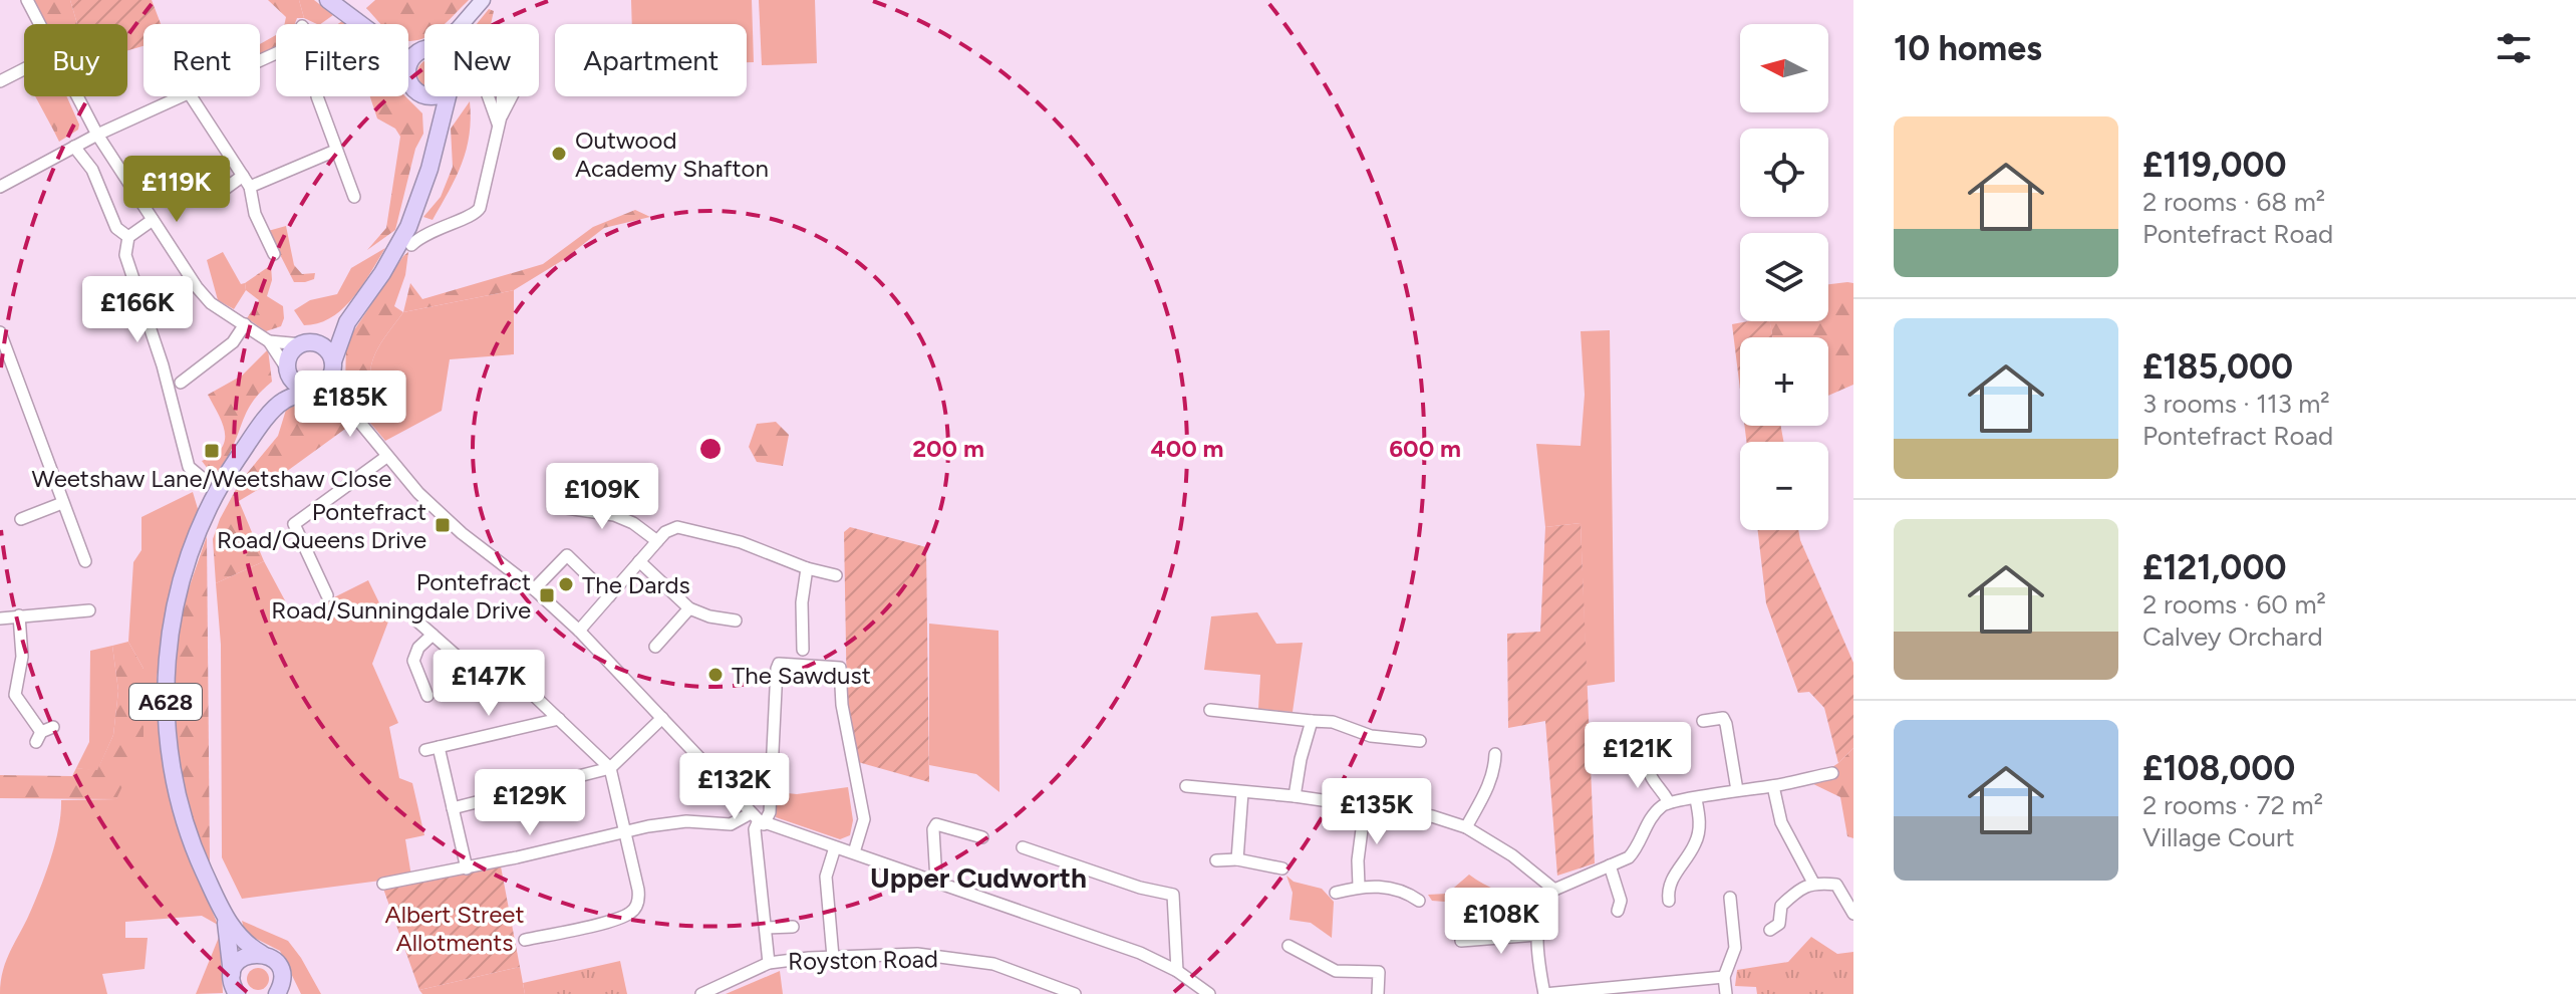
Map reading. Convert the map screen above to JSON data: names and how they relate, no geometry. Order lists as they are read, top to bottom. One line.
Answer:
{"streets":{"highway":["A628"],"street":["Royston Road"]},"districts":["Upper Cudworth"],"parks":["Albert Street Allotments"],"places":{"other":["Outwood Academy Shafton","The Dards","The Sawdust"],"transit":["Weetshaw Lane/Weetshaw Close","Pontefract Road/Queens Drive","Pontefract Road/Sunningdale Drive"]},"north":"left","page":{"heading":"10 homes","map_buttons":["+","−"],"chip":["Buy","Rent","Filters","New","Apartment"],"list":[{"name":"£119,000","note":"2 rooms · 68 m² · Pontefract Road"},{"name":"£185,000","note":"3 rooms · 113 m² · Pontefract Road"},{"name":"£121,000","note":"2 rooms · 60 m² · Calvey Orchard"},{"name":"£108,000","note":"2 rooms · 72 m² · Village Court"}],"price":["£119K","£166K","£185K","£109K","£147K","£121K","£132K","£129K","£135K","£108K"]},"rings":["200 m","400 m","600 m"]}
